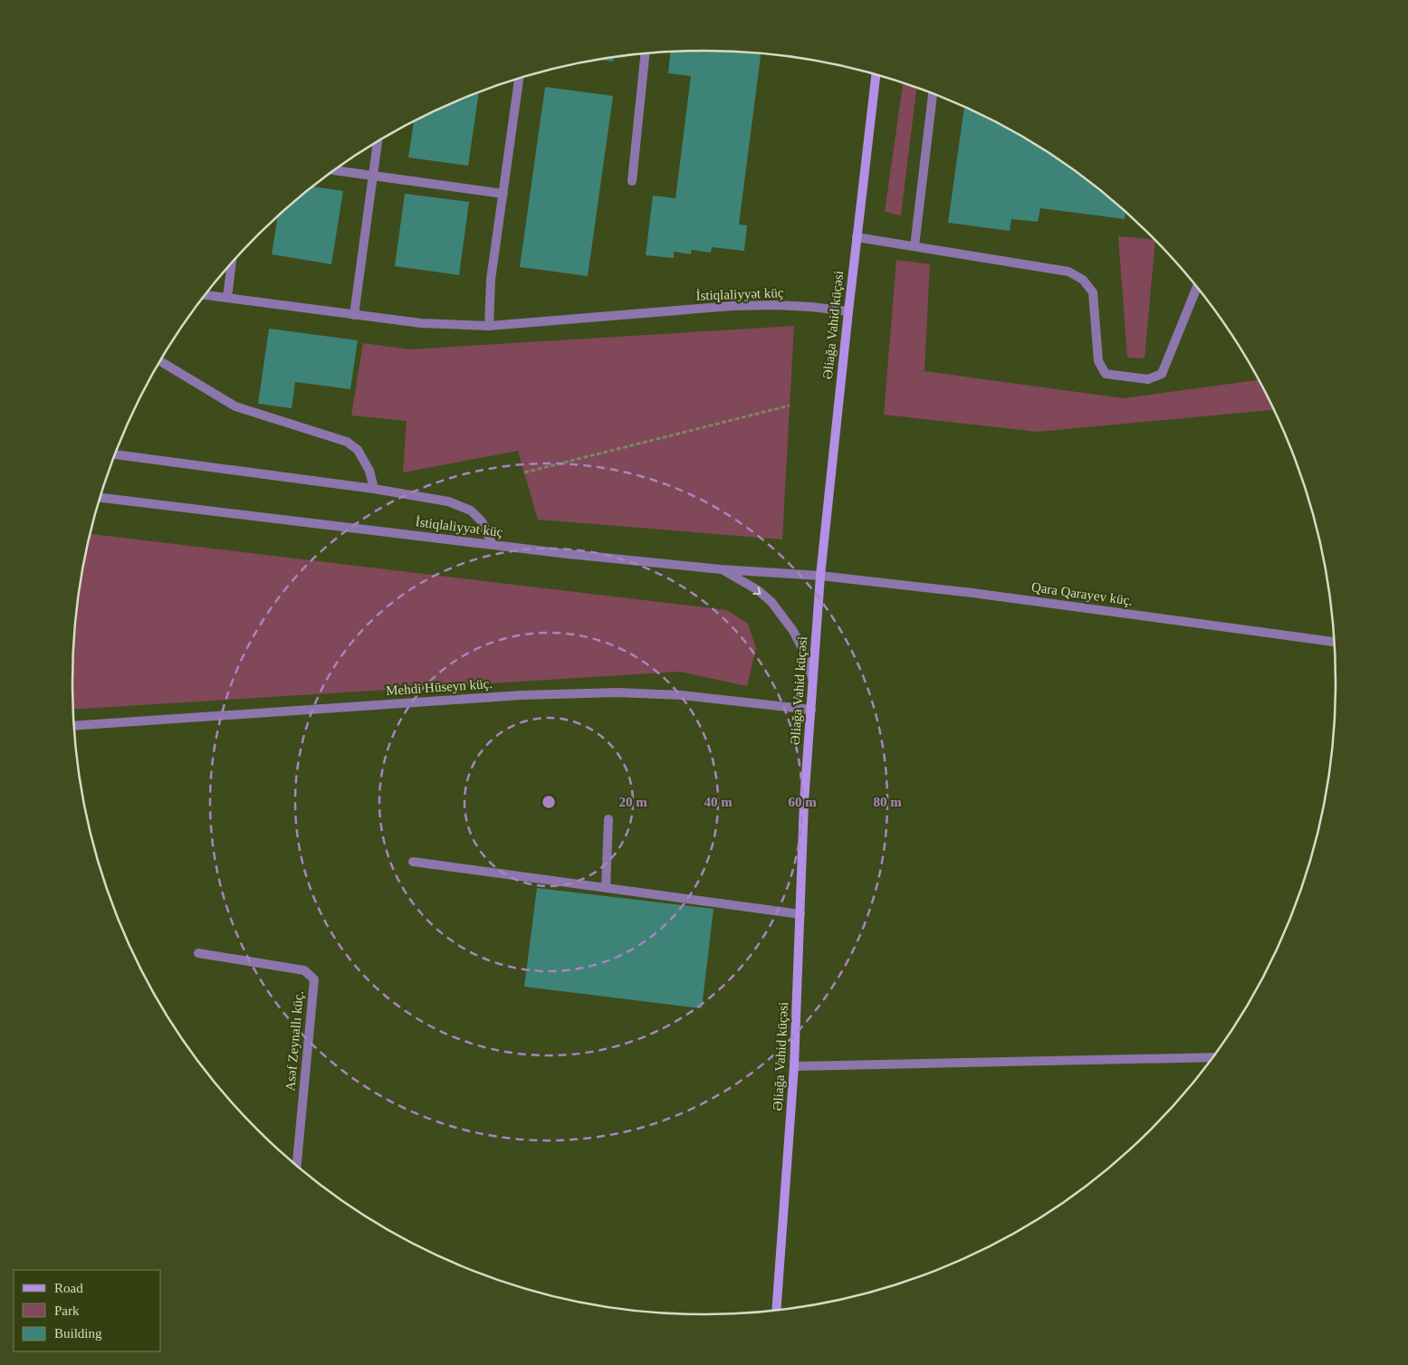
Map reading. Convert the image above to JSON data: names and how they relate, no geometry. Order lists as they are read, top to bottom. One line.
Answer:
{"streets":{"main road":["Əliağa Vahid küçəsi"],"street":["İstiqlaliyyət küç","Qara Qarayev küç.","Mehdi Hüseyn küç.","Asəf Zeynallı küç."]},"crossings":[["İstiqlaliyyət küç","Əliağa Vahid küçəsi"],["İstiqlaliyyət küç","Qara Qarayev küç."],["Əliağa Vahid küçəsi","Qara Qarayev küç."],["Əliağa Vahid küçəsi","Mehdi Hüseyn küç."]],"legend":["Road","Park","Building"],"rings":["20 m","40 m","60 m","80 m"]}
